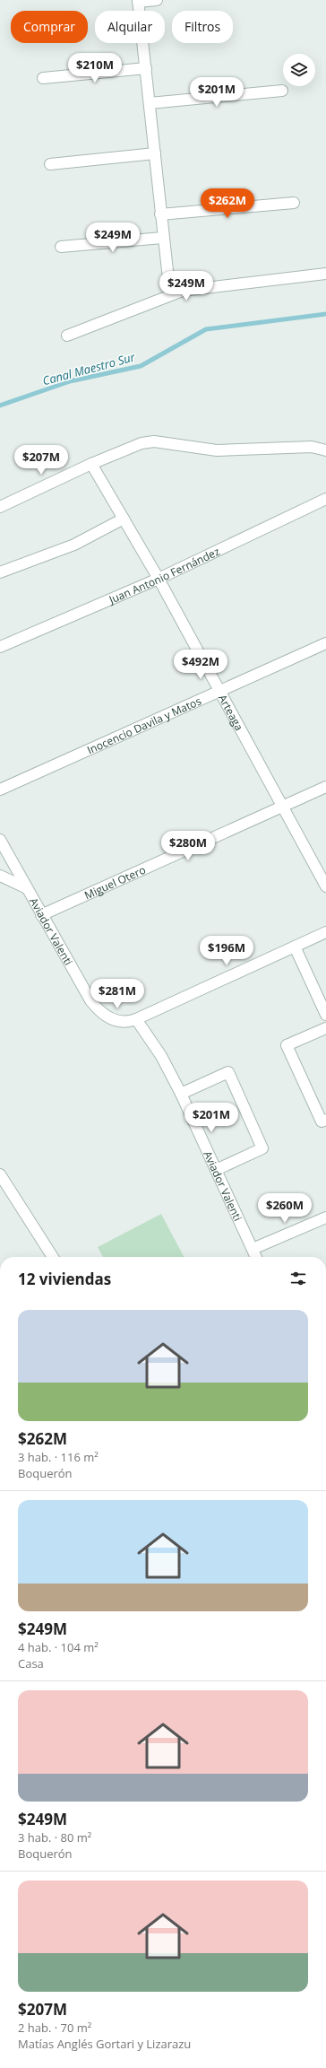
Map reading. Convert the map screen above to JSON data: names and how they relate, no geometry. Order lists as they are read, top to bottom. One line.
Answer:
{"streets":{"street":["Juan Antonio Fernández","Arteaga","Inocencio Davila y Matos","Miguel Otero","Aviador Valenti"]},"crossings":[["Juan Antonio Fernández","Arteaga"],["Arteaga","Inocencio Davila y Matos"],["Arteaga","Miguel Otero"],["Miguel Otero","Aviador Valenti"]],"water":["Canal Maestro Sur"],"page":{"chip":["Comprar","Alquilar","Filtros"],"price":["$210M","$201M","$262M","$249M","$249M","$207M","$492M","$280M","$196M","$281M","$201M","$260M"],"heading":"12 viviendas","list":[{"name":"$262M","note":"3 hab. · 116 m² · Boquerón"},{"name":"$249M","note":"4 hab. · 104 m² · Casa"},{"name":"$249M","note":"3 hab. · 80 m² · Boquerón"},{"name":"$207M","note":"2 hab. · 70 m² · Matías Anglés Gortari y Lizarazu"}]}}
